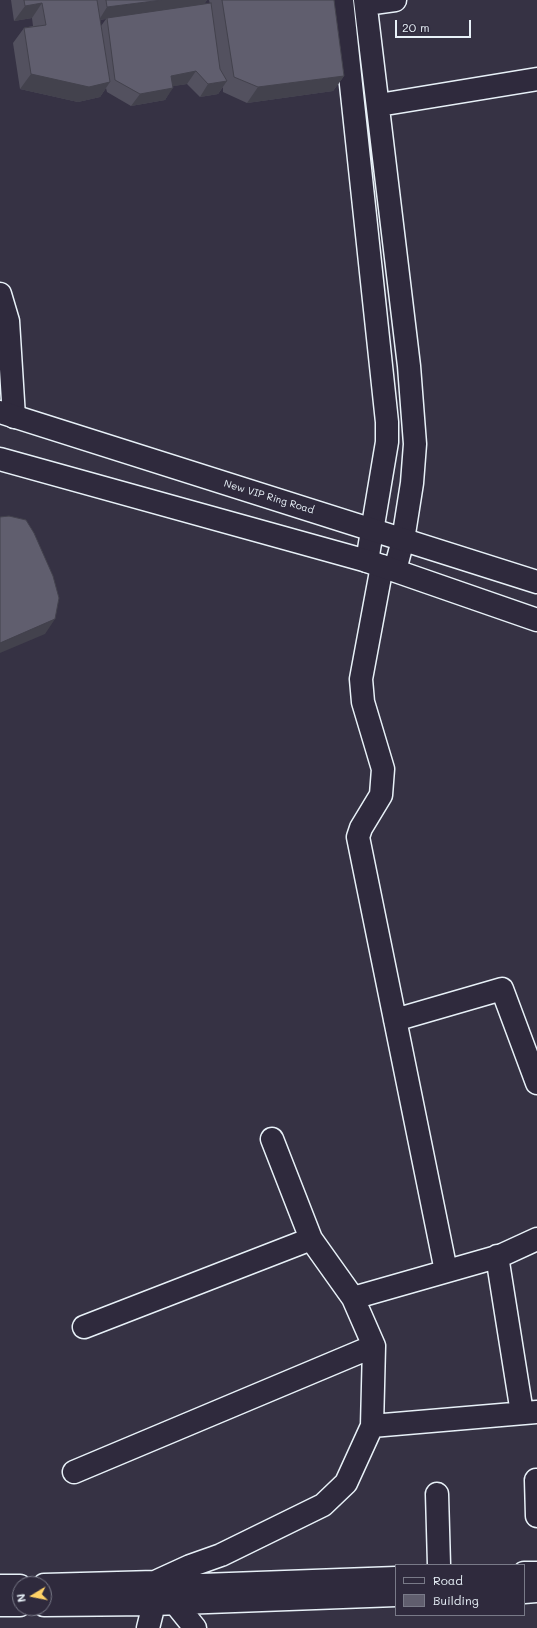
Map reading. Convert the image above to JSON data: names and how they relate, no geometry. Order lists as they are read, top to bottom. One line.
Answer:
{"streets":{"street":["New VIP Ring Road"]},"legend":["Road","Building"],"scale_bar":"20 m","north":"left"}
